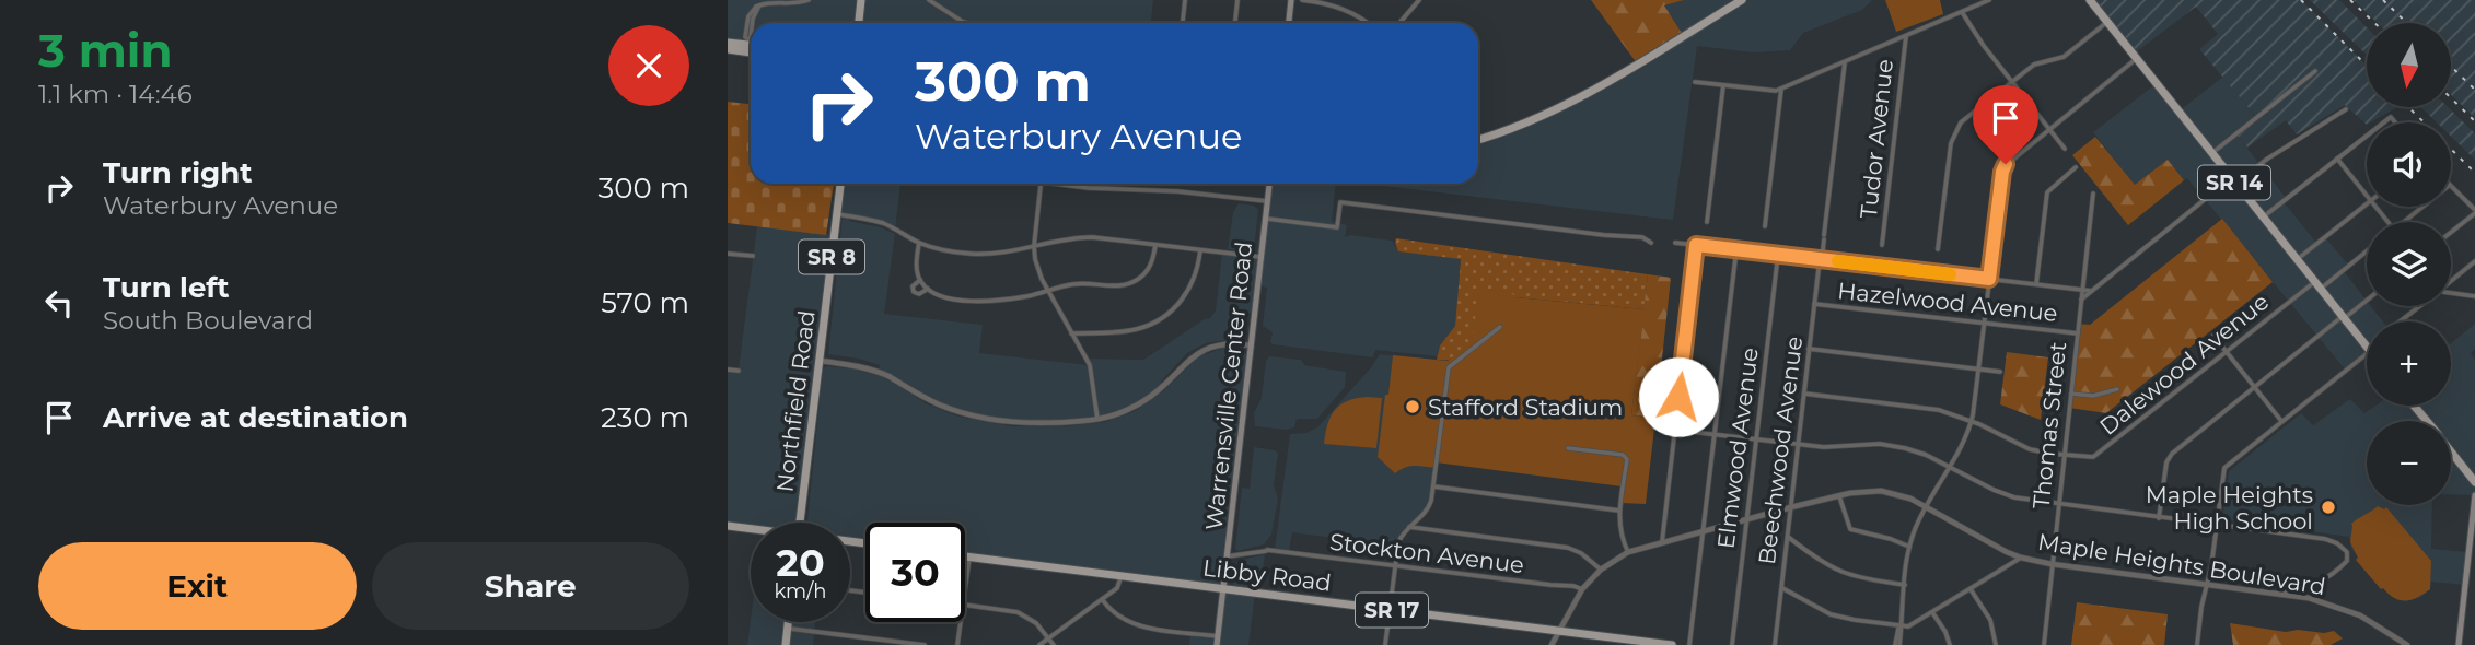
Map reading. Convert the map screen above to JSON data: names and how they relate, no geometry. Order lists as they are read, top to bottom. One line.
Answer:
{"streets":{"main road":["SR 14","SR 8","Warrensville Center Road","Northfield Road","Libby Road","SR 17"],"street":["Tudor Avenue","Hazelwood Avenue","Dalewood Avenue","Thomas Street","Elmwood Avenue","Beechwood Avenue","Stockton Avenue","Maple Heights Boulevard"]},"crossings":[["SR 14","Dalewood Avenue"],["Hazelwood Avenue","Thomas Street"],["Hazelwood Avenue","Beechwood Avenue"],["Dalewood Avenue","Thomas Street"],["Dalewood Avenue","Beechwood Avenue"],["Warrensville Center Road","Stockton Avenue"],["Warrensville Center Road","Libby Road"],["Thomas Street","Maple Heights Boulevard"],["Elmwood Avenue","Maple Heights Boulevard"],["Beechwood Avenue","Maple Heights Boulevard"],["Stockton Avenue","Maple Heights Boulevard"],["Maple Heights Boulevard","Libby Road"]],"places":["Stafford Stadium","Maple Heights High School"],"north":"bottom","page":{"heading":["3 min","1.1 km · 14:46"],"map_buttons":["+","−"],"turn":["300 m","Waterbury Avenue"],"list":[{"name":"Turn right","note":"Waterbury Avenue","value":"300 m"},{"name":"Turn left","note":"South Boulevard","value":"570 m"},{"name":"Arrive at destination","value":"230 m"}],"speed":"20 km/h","limit":"30","buttons":["Exit","Share"]}}
